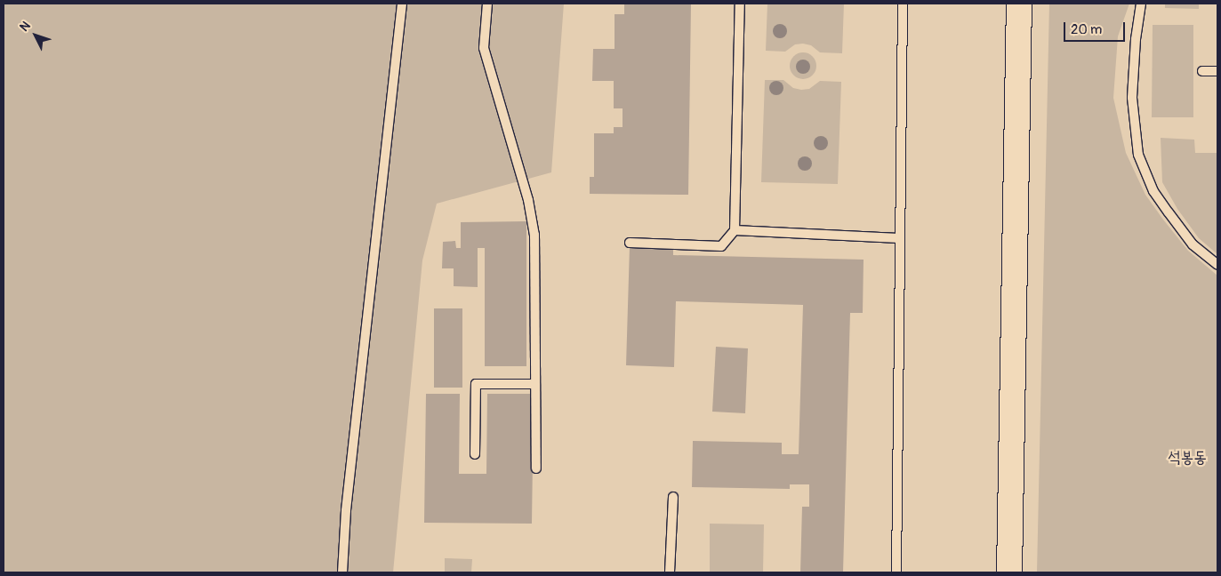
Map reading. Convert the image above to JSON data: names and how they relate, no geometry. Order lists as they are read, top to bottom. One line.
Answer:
{"districts":["석봉동"],"scale_bar":"20 m","north":"top left"}
